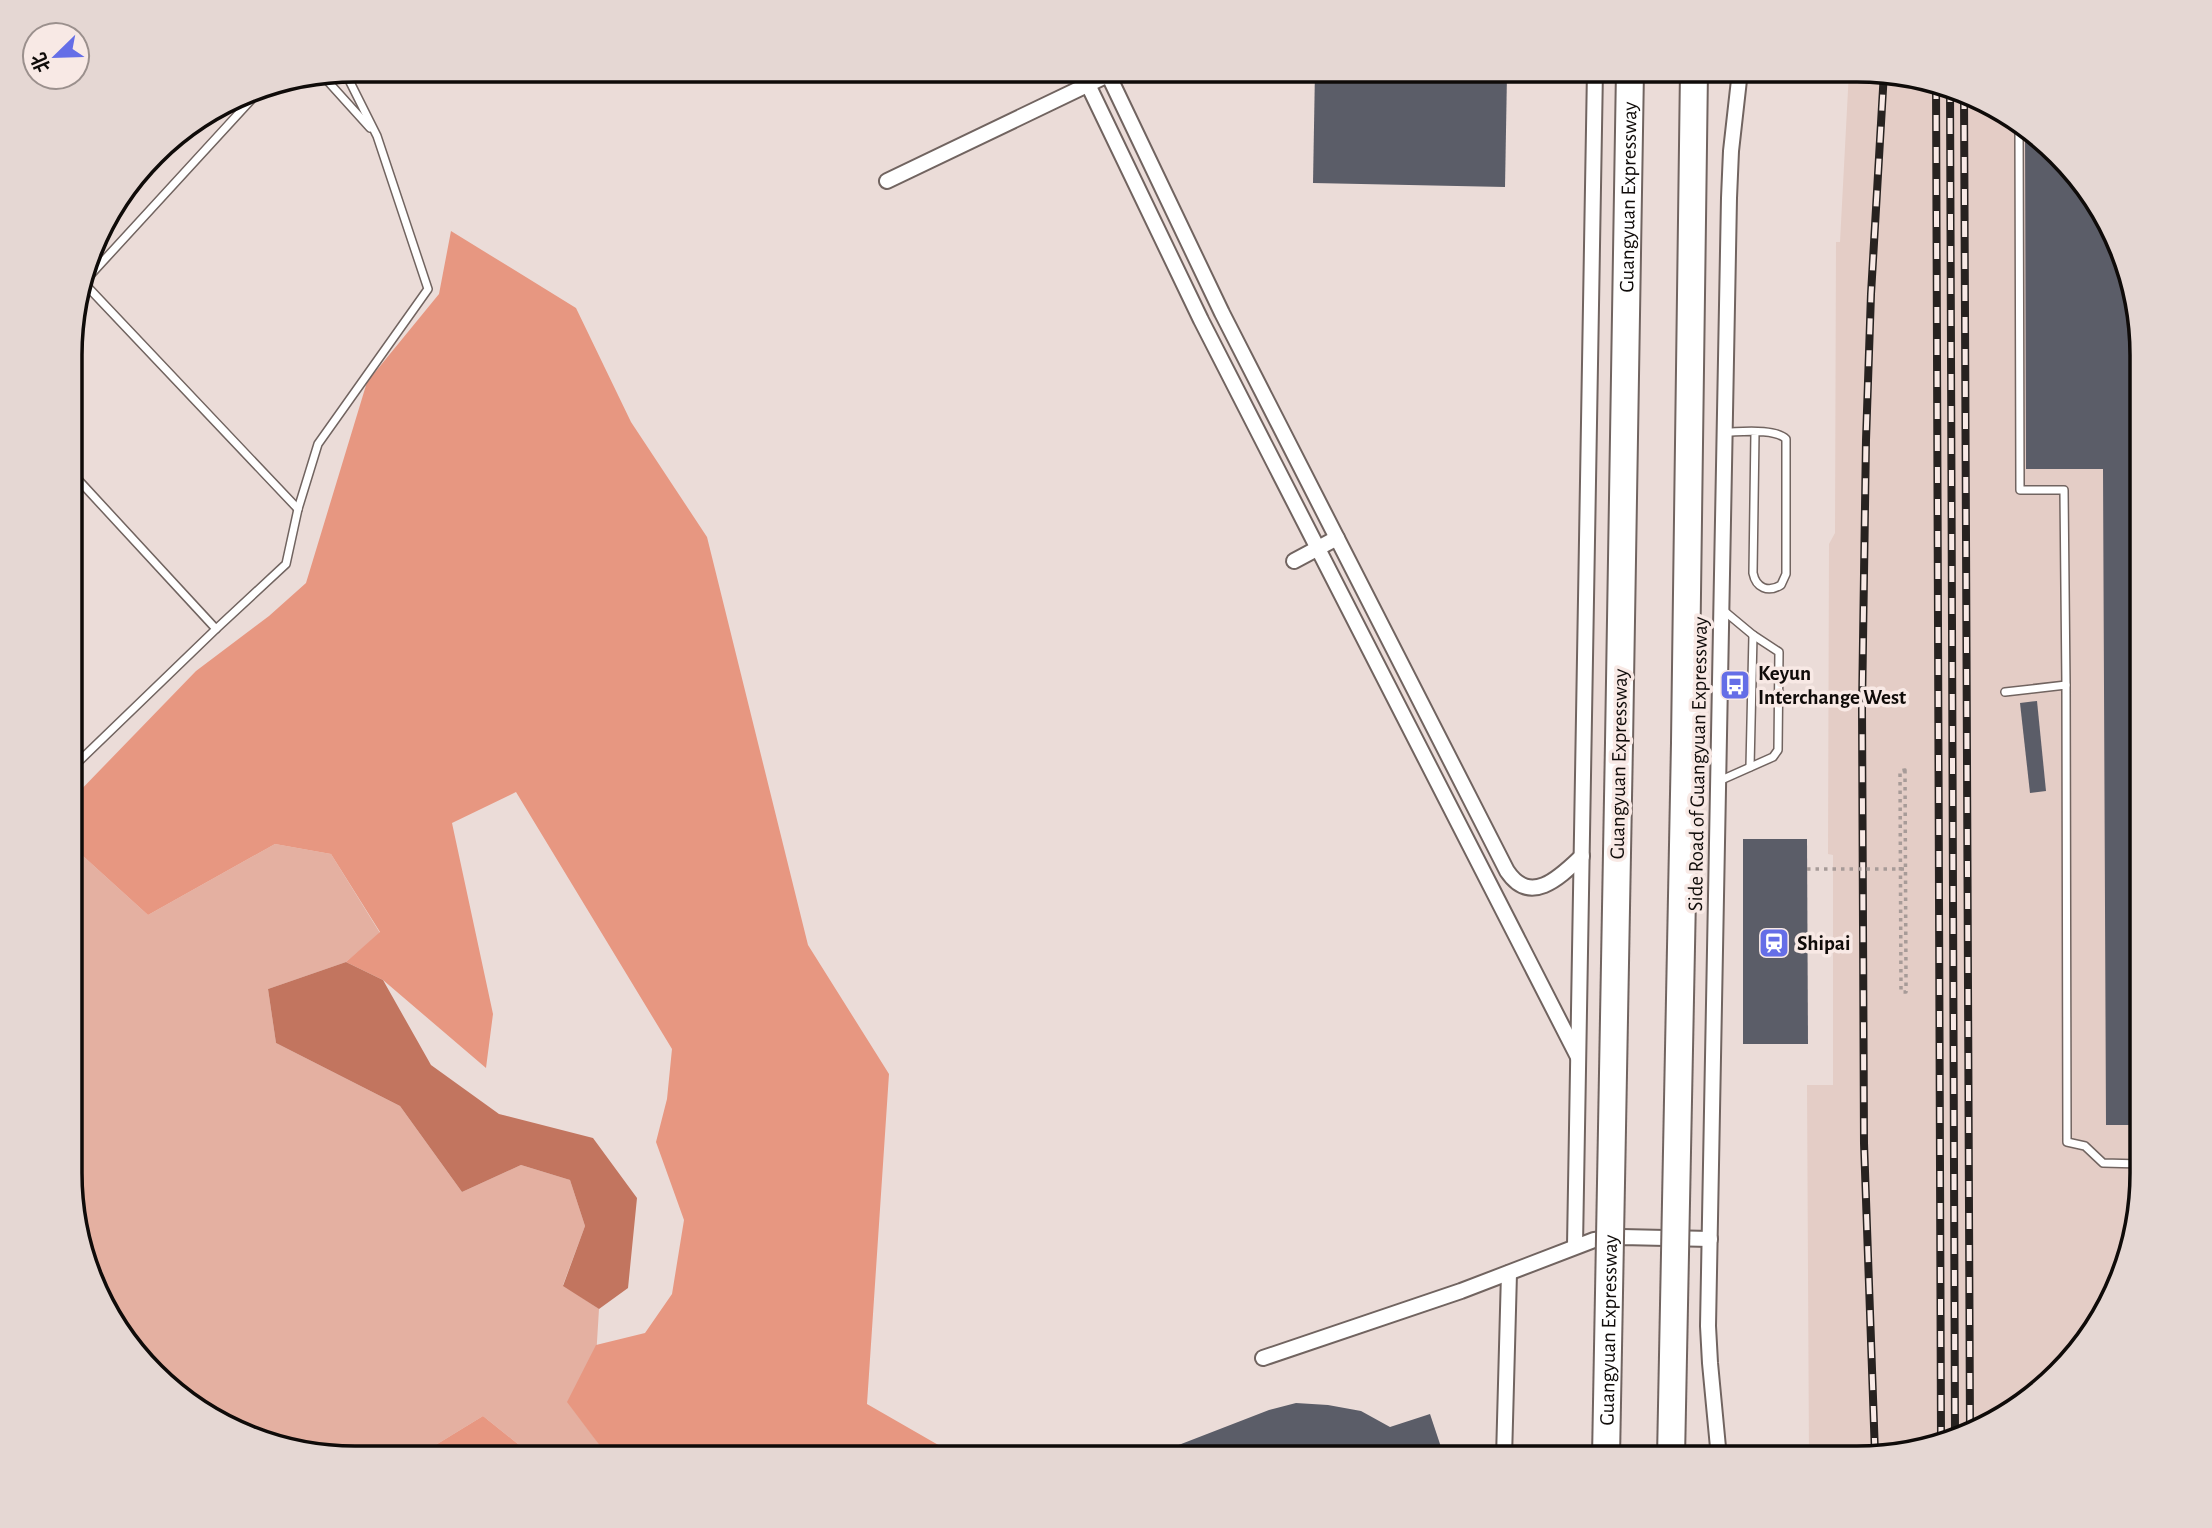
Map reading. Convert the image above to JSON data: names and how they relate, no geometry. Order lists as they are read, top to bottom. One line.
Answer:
{"streets":{"highway":["Guangyuan Expressway"],"street":["Side Road of Guangyuan Expressway"]},"places":{"bus stop":["Keyun Interchange West"],"station":["Shipai"]},"north":"bottom left"}
